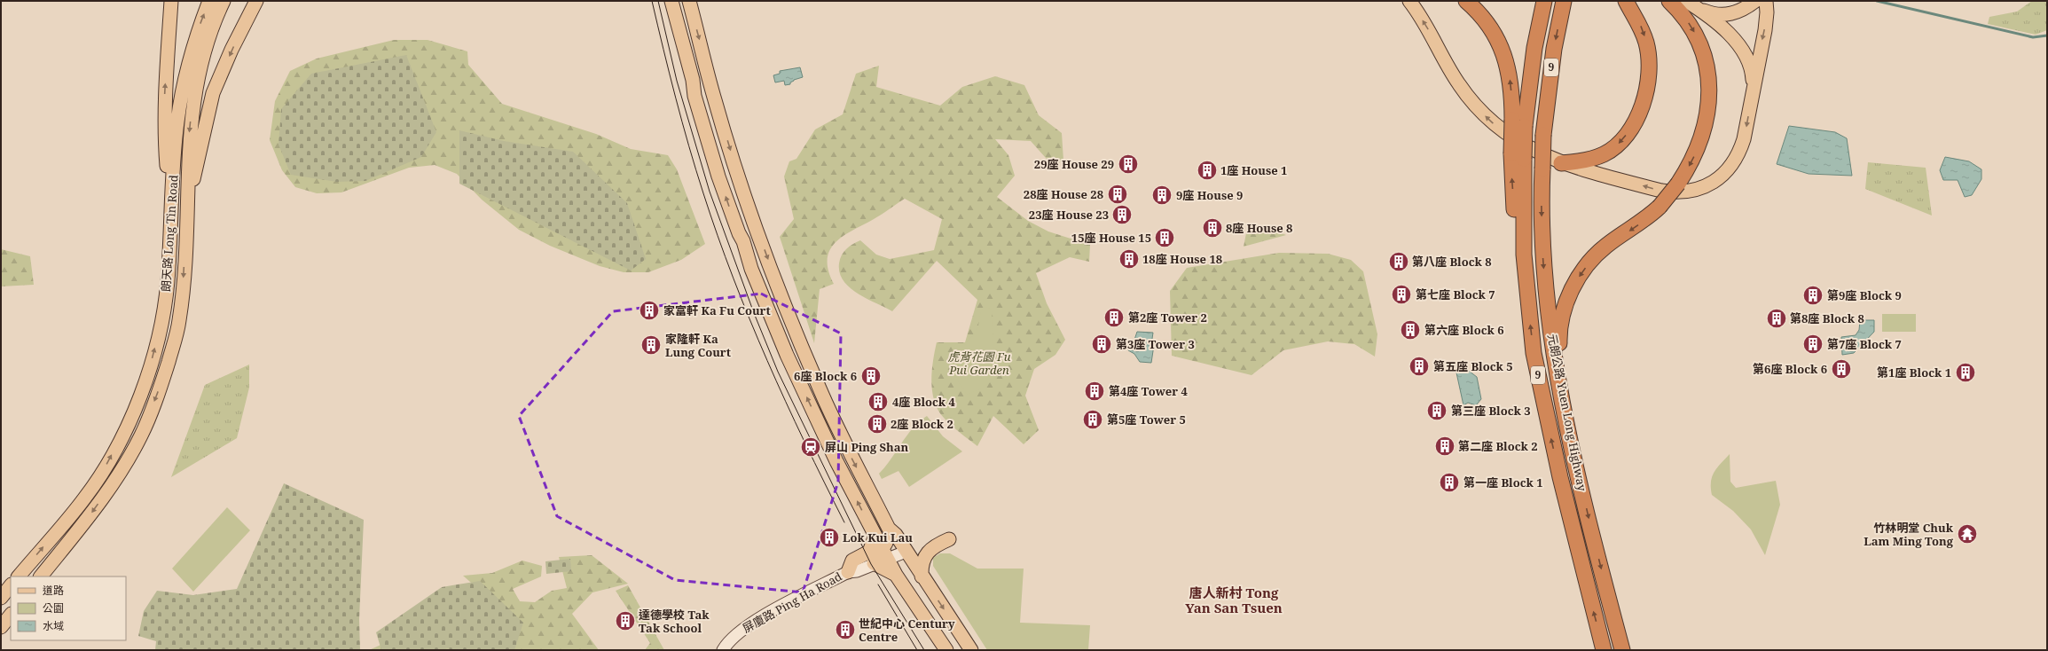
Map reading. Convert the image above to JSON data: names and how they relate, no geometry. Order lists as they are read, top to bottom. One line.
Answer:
{"streets":{"highway":["9","元朗公路 Yuen Long Highway"],"main road":["朗天路 Long Tin Road"],"street":["屏廈路 Ping Ha Road"]},"districts":["唐人新村 Tong Yan San Tsuen"],"parks":["虎背花園 Fu Pui Garden"],"places":{"building":["29座 House 29","1座 House 1","28座 House 28","9座 House 9","23座 House 23","8座 House 8","15座 House 15","18座 House 18","第八座 Block 8","第七座 Block 7","第9座 Block 9","家富軒 Ka Fu Court","第2座 Tower 2","第8座 Block 8","第六座 Block 6","第3座 Tower 3","第7座 Block 7","家隆軒 Ka Lung Court","第五座 Block 5","第6座 Block 6","第1座 Block 1","6座 Block 6","第4座 Tower 4","4座 Block 4","第三座 Block 3","第5座 Tower 5","2座 Block 2","第二座 Block 2","第一座 Block 1","Lok Kui Lau","達德學校 Tak Tak School","世紀中心 Century Centre"],"station":["屏山 Ping Shan"],"temple":["竹林明堂 Chuk Lam Ming Tong"]},"legend":["道路","公園","水域"]}
